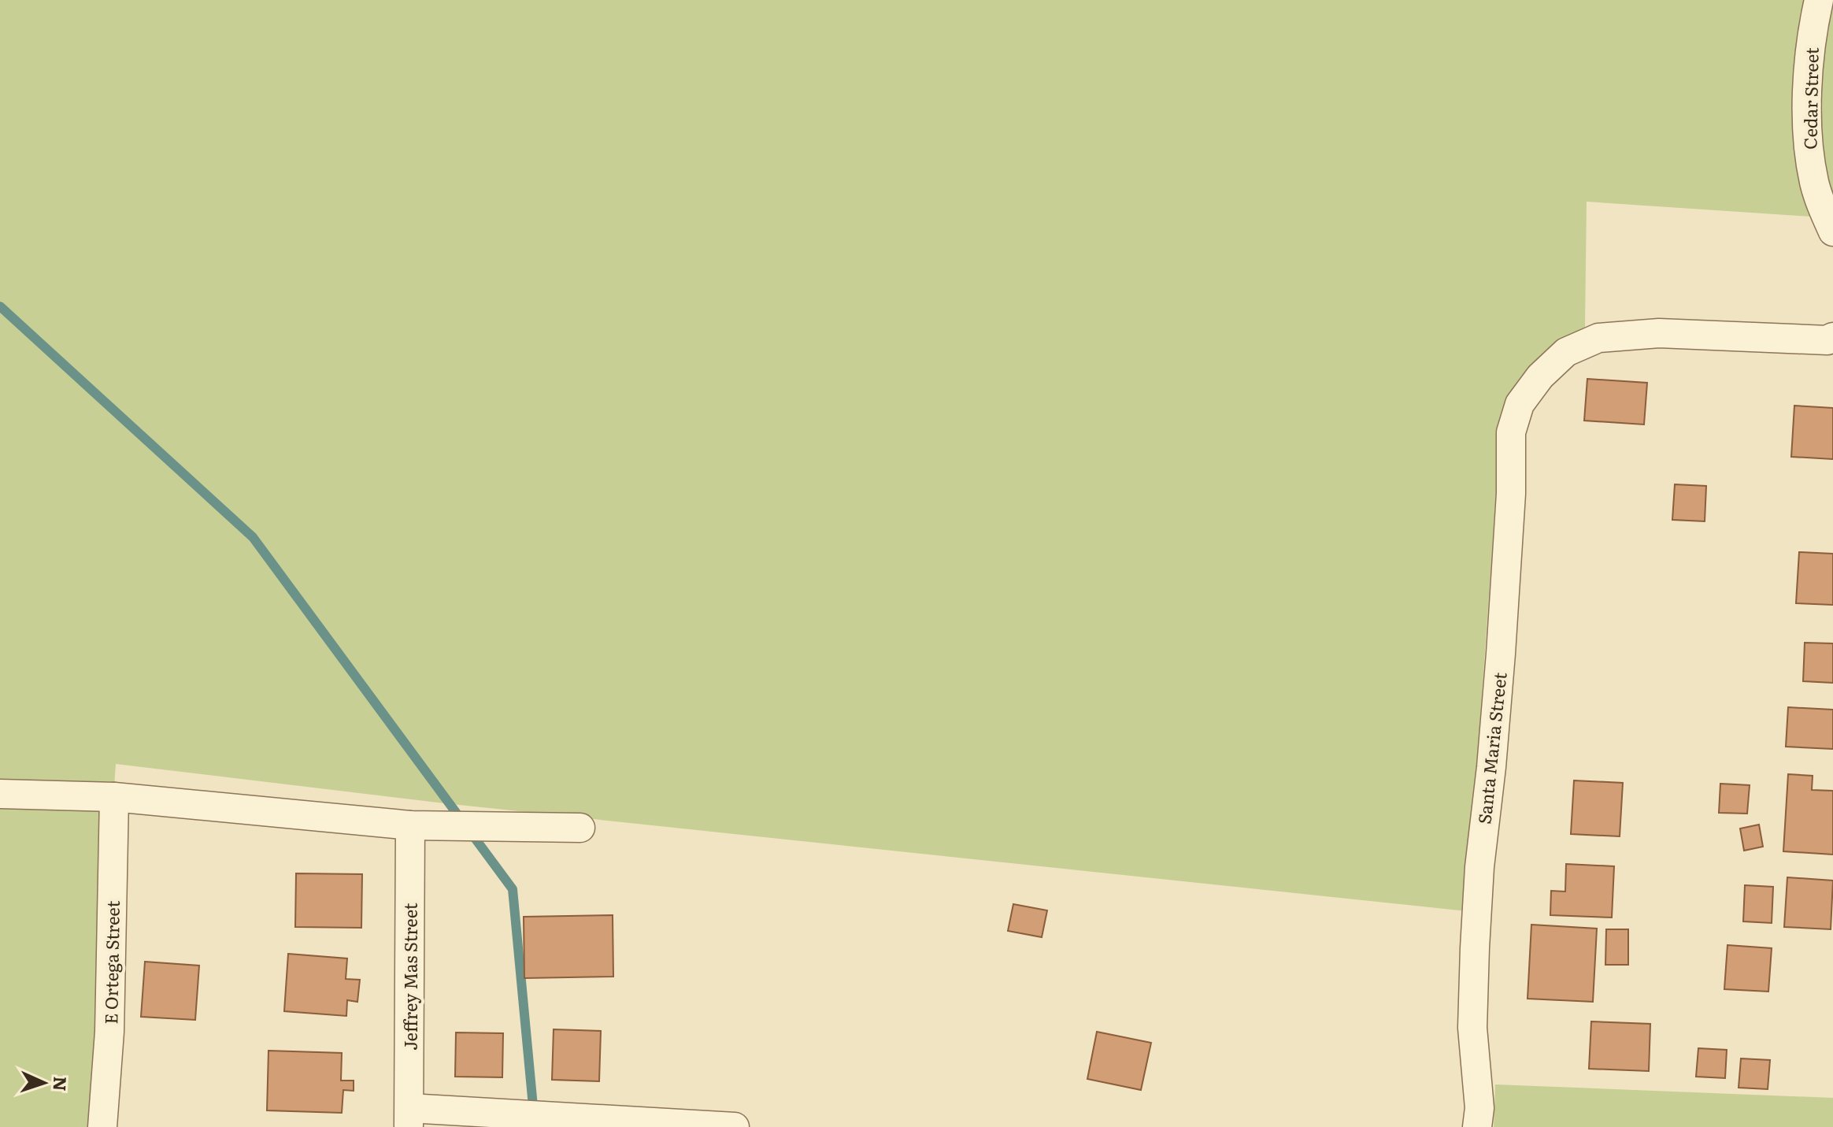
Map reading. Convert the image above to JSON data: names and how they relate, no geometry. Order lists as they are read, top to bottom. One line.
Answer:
{"streets":{"street":["Cedar Street","Santa Maria Street","E Ortega Street","Jeffrey Mas Street"]},"north":"right"}
